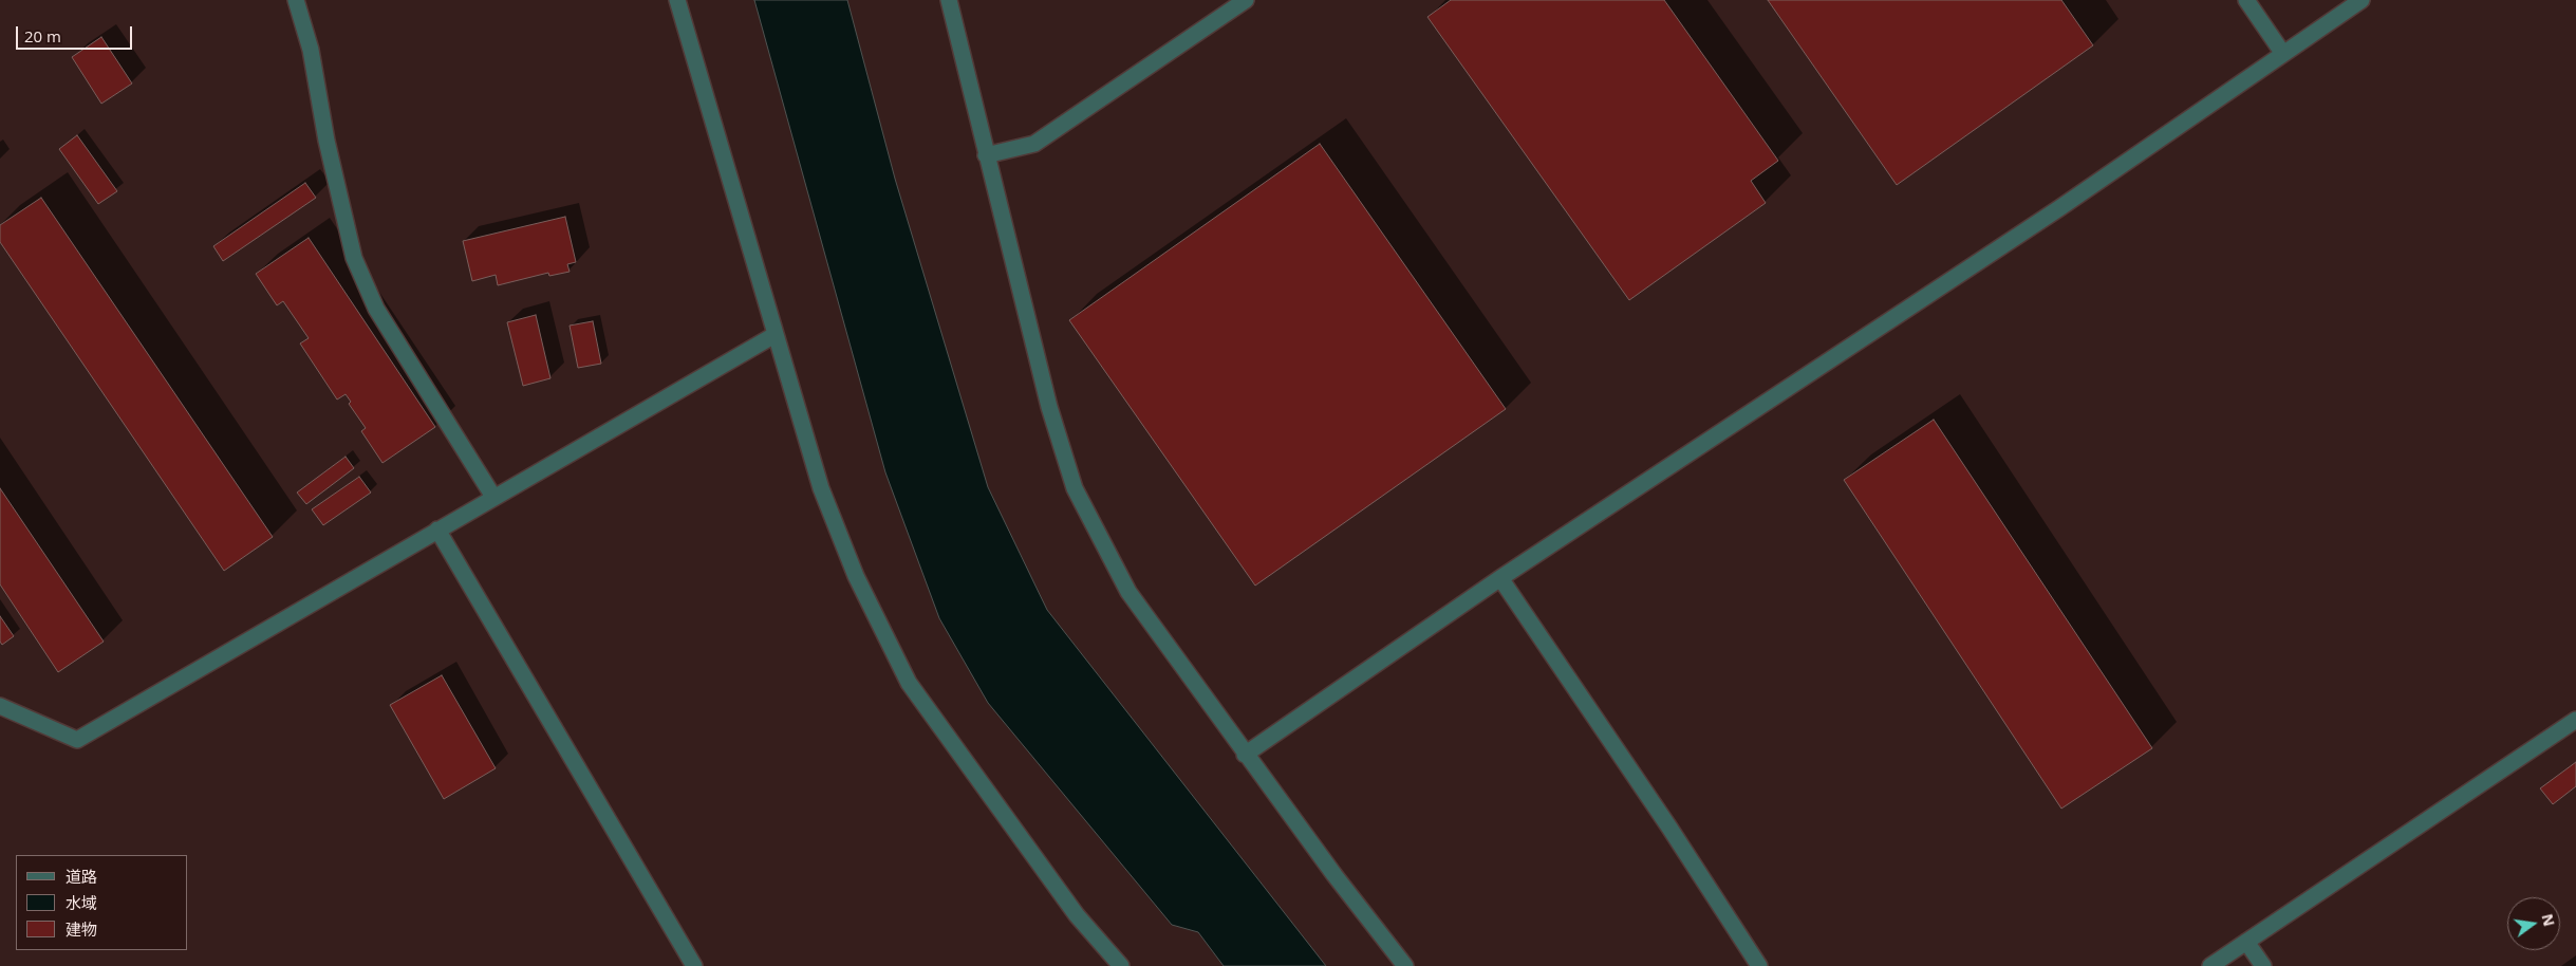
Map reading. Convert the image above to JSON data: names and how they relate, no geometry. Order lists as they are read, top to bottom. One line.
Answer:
{"legend":["道路","水域","建物"],"scale_bar":"20 m","north":"right"}
